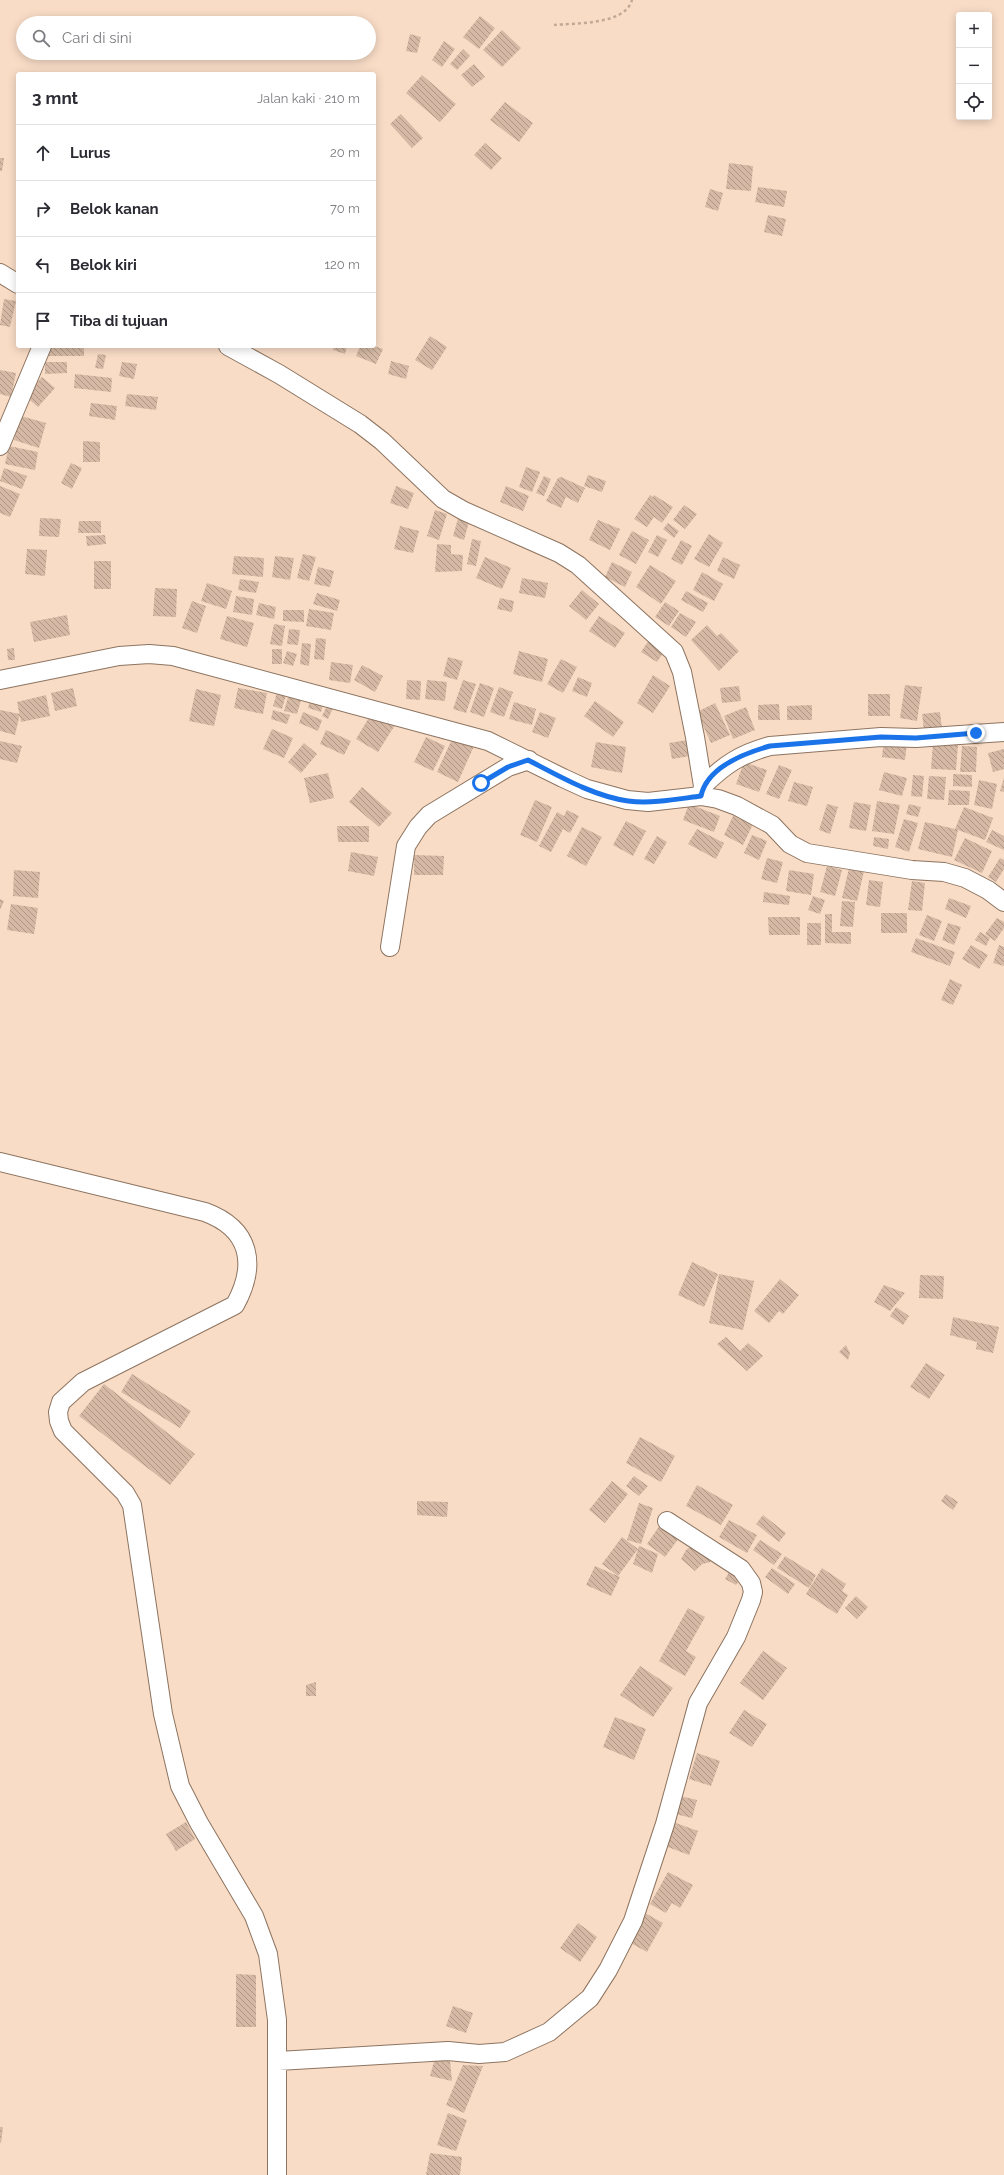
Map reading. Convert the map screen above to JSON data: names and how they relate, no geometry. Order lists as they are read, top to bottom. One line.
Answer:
{"page":{"map_buttons":["+","−"],"search":"Cari di sini","heading":["3 mnt","Jalan kaki · 210 m"],"list":[["Lurus","20 m"],["Belok kanan","70 m"],["Belok kiri","120 m"],"Tiba di tujuan"]}}
